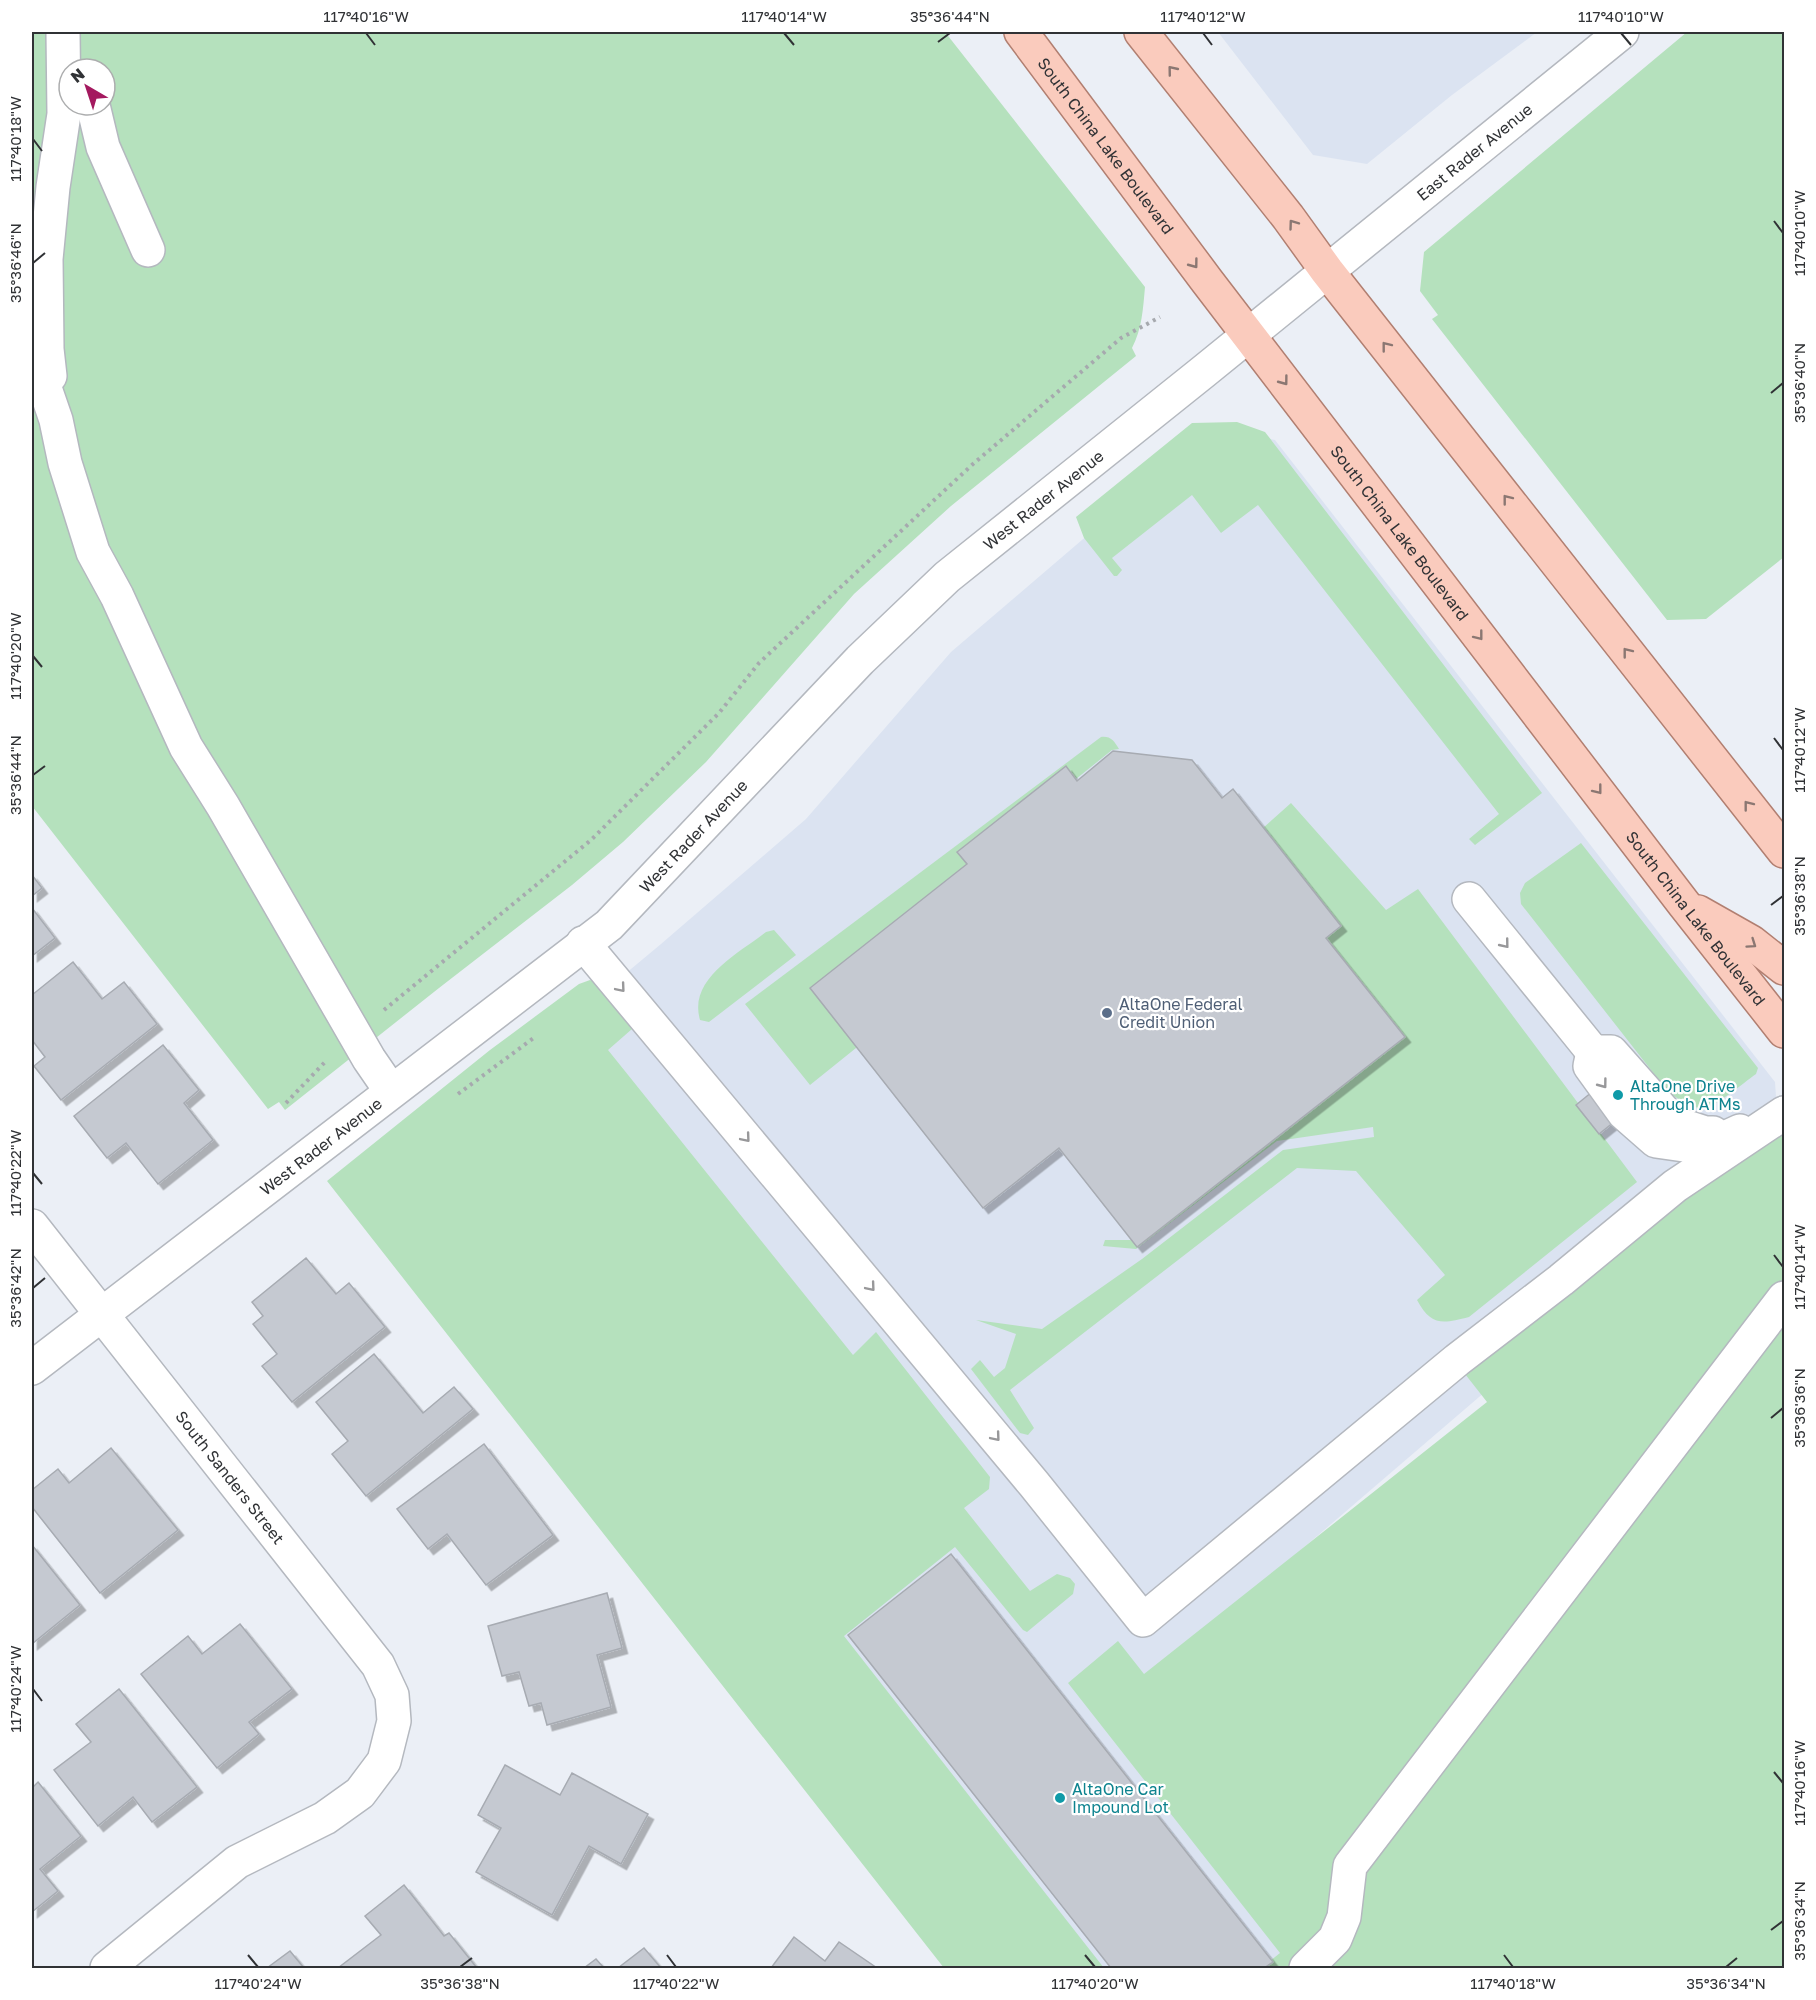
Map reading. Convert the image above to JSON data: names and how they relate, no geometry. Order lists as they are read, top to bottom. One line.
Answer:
{"streets":{"main road":["South China Lake Boulevard"],"street":["East Rader Avenue","West Rader Avenue","South Sanders Street"]},"crossings":[["South China Lake Boulevard","West Rader Avenue"],["East Rader Avenue","West Rader Avenue"],["West Rader Avenue","South Sanders Street"]],"places":["AltaOne Federal Credit Union","AltaOne Drive Through ATMs","AltaOne Car Impound Lot"],"north":"top left","coordinates":["117°40'16\"W","117°40'14\"W","35°36'44\"N","117°40'12\"W","117°40'10\"W","117°40'18\"W","35°36'46\"N","35°36'40\"N","117°40'20\"W","35°36'38\"N","117°40'22\"W","35°36'42\"N","35°36'36\"N","117°40'24\"W","35°36'34\"N"]}
